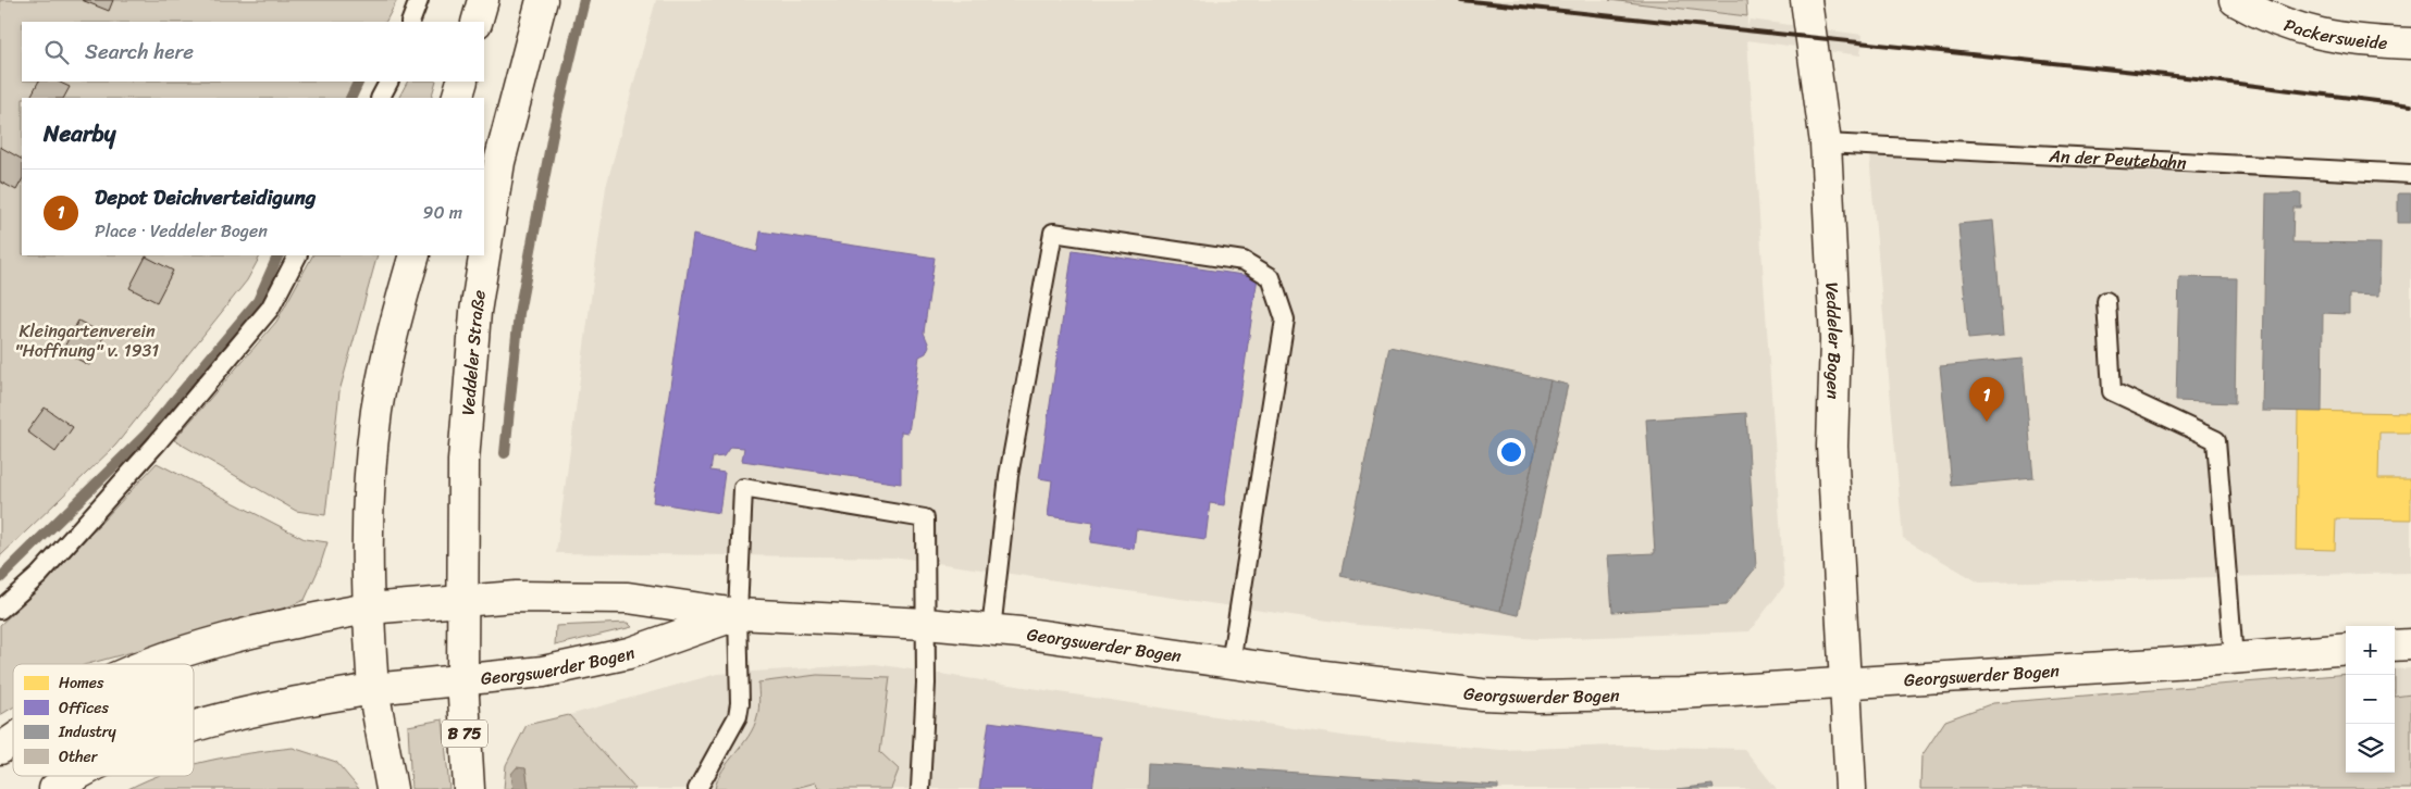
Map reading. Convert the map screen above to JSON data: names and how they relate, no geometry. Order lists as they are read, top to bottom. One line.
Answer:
{"streets":{"main road":["Packersweide","Veddeler Bogen","Veddeler Straße","Georgswerder Bogen","B 75"],"lane":["An der Peutebahn"]},"crossings":[["An der Peutebahn","Veddeler Bogen"],["Veddeler Bogen","Georgswerder Bogen"],["Veddeler Straße","Georgswerder Bogen"],["Veddeler Straße","B 75"],["Georgswerder Bogen","B 75"]],"parks":["Kleingartenverein \"Hoffnung\" v. 1931"],"legend":["Homes","Offices","Industry","Other"],"page":{"search":"Search here","heading":"Nearby","list":[{"mark":"1","name":"Depot Deichverteidigung","note":"Place · Veddeler Bogen","value":"90 m"}],"pins":"1","map_buttons":["+","−"]}}
